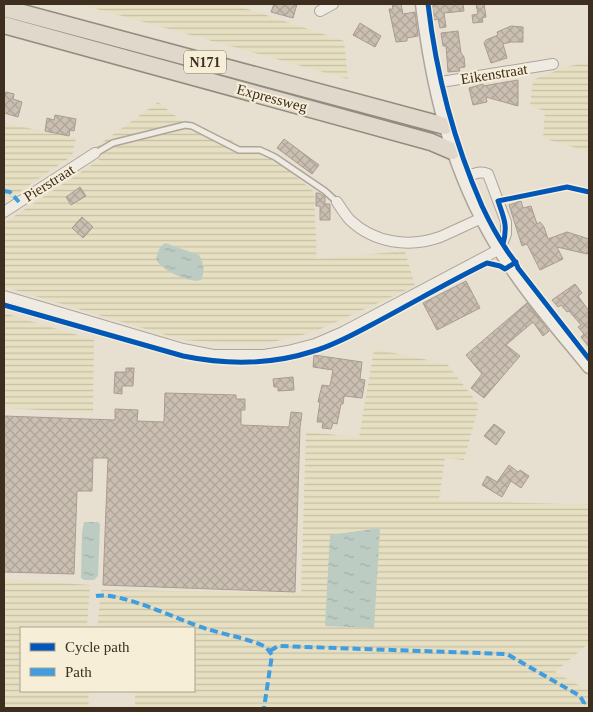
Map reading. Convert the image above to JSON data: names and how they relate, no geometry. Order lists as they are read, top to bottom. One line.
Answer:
{"streets":{"highway":["N171","Expressweg"],"street":["Eikenstraat","Pierstraat"]},"legend":["Cycle path","Path"]}
